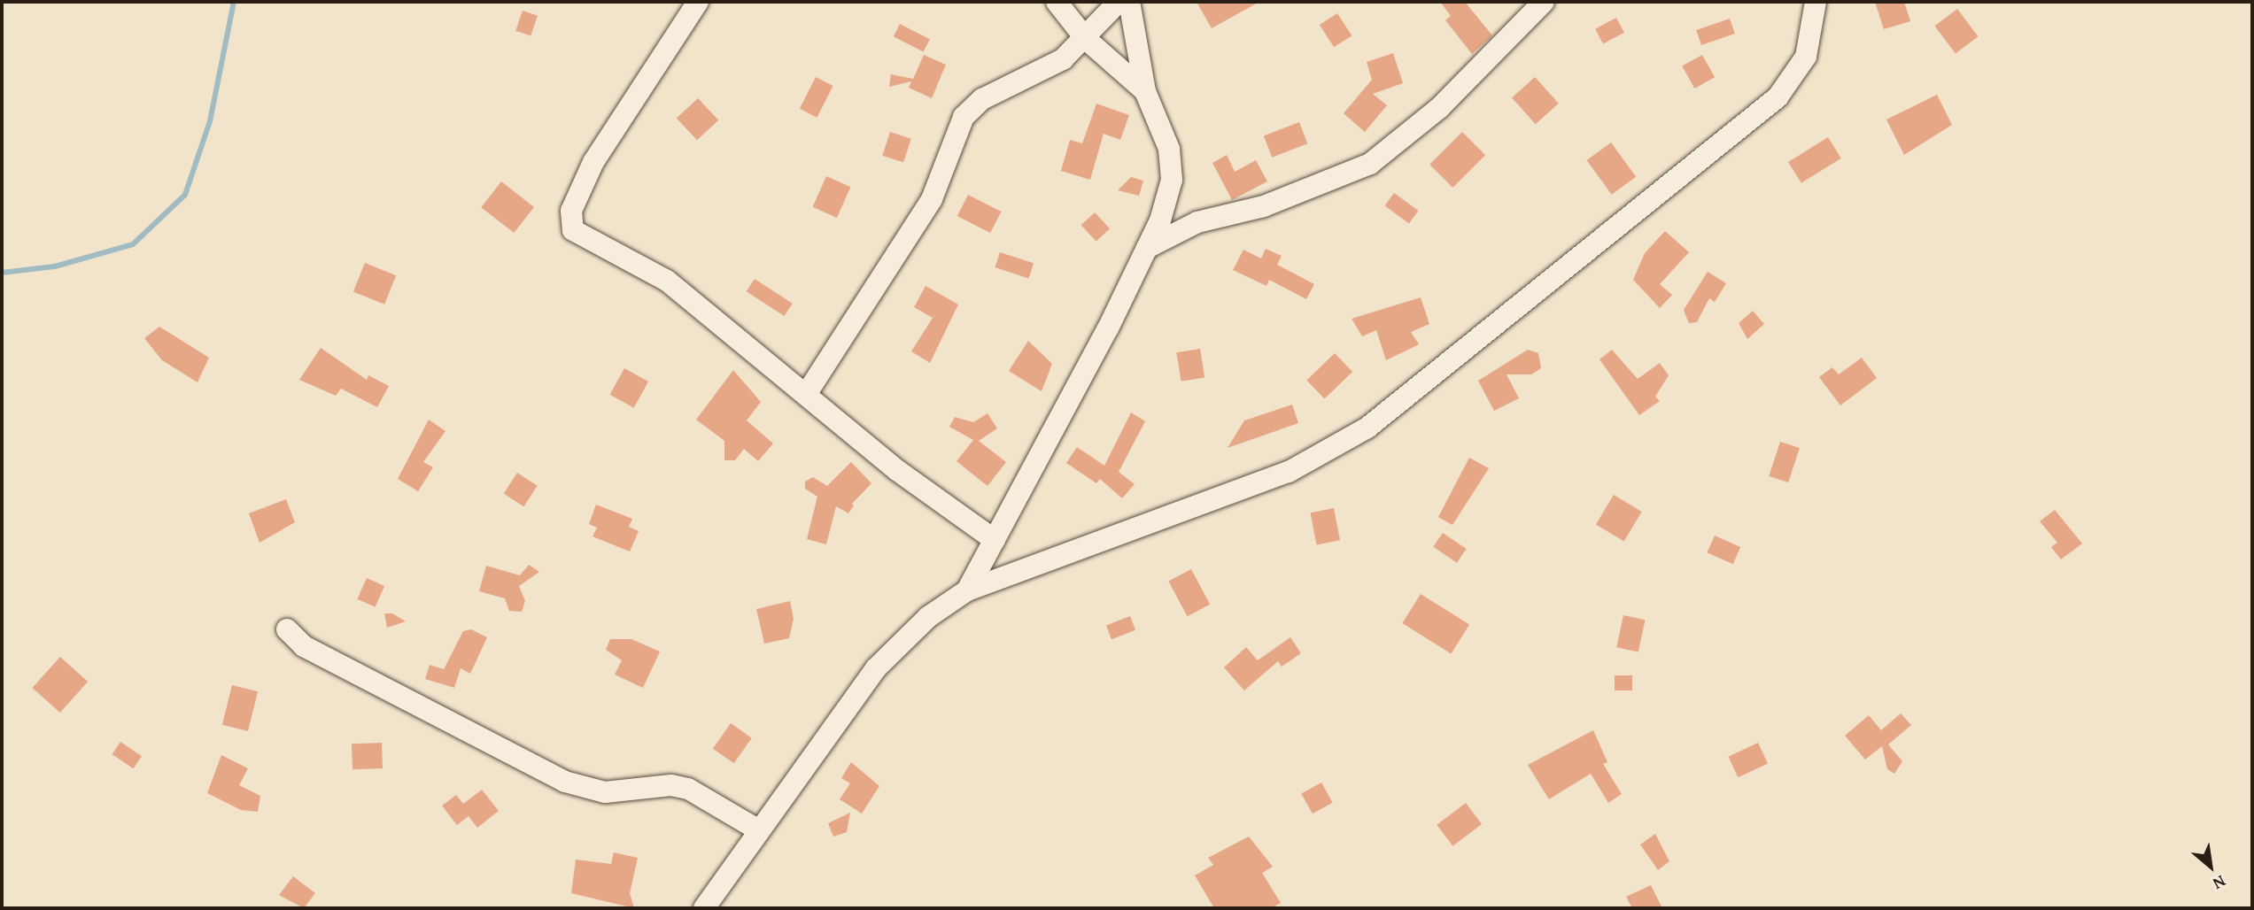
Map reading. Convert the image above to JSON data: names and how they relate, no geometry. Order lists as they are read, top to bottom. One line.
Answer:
{"north":"bottom right"}
